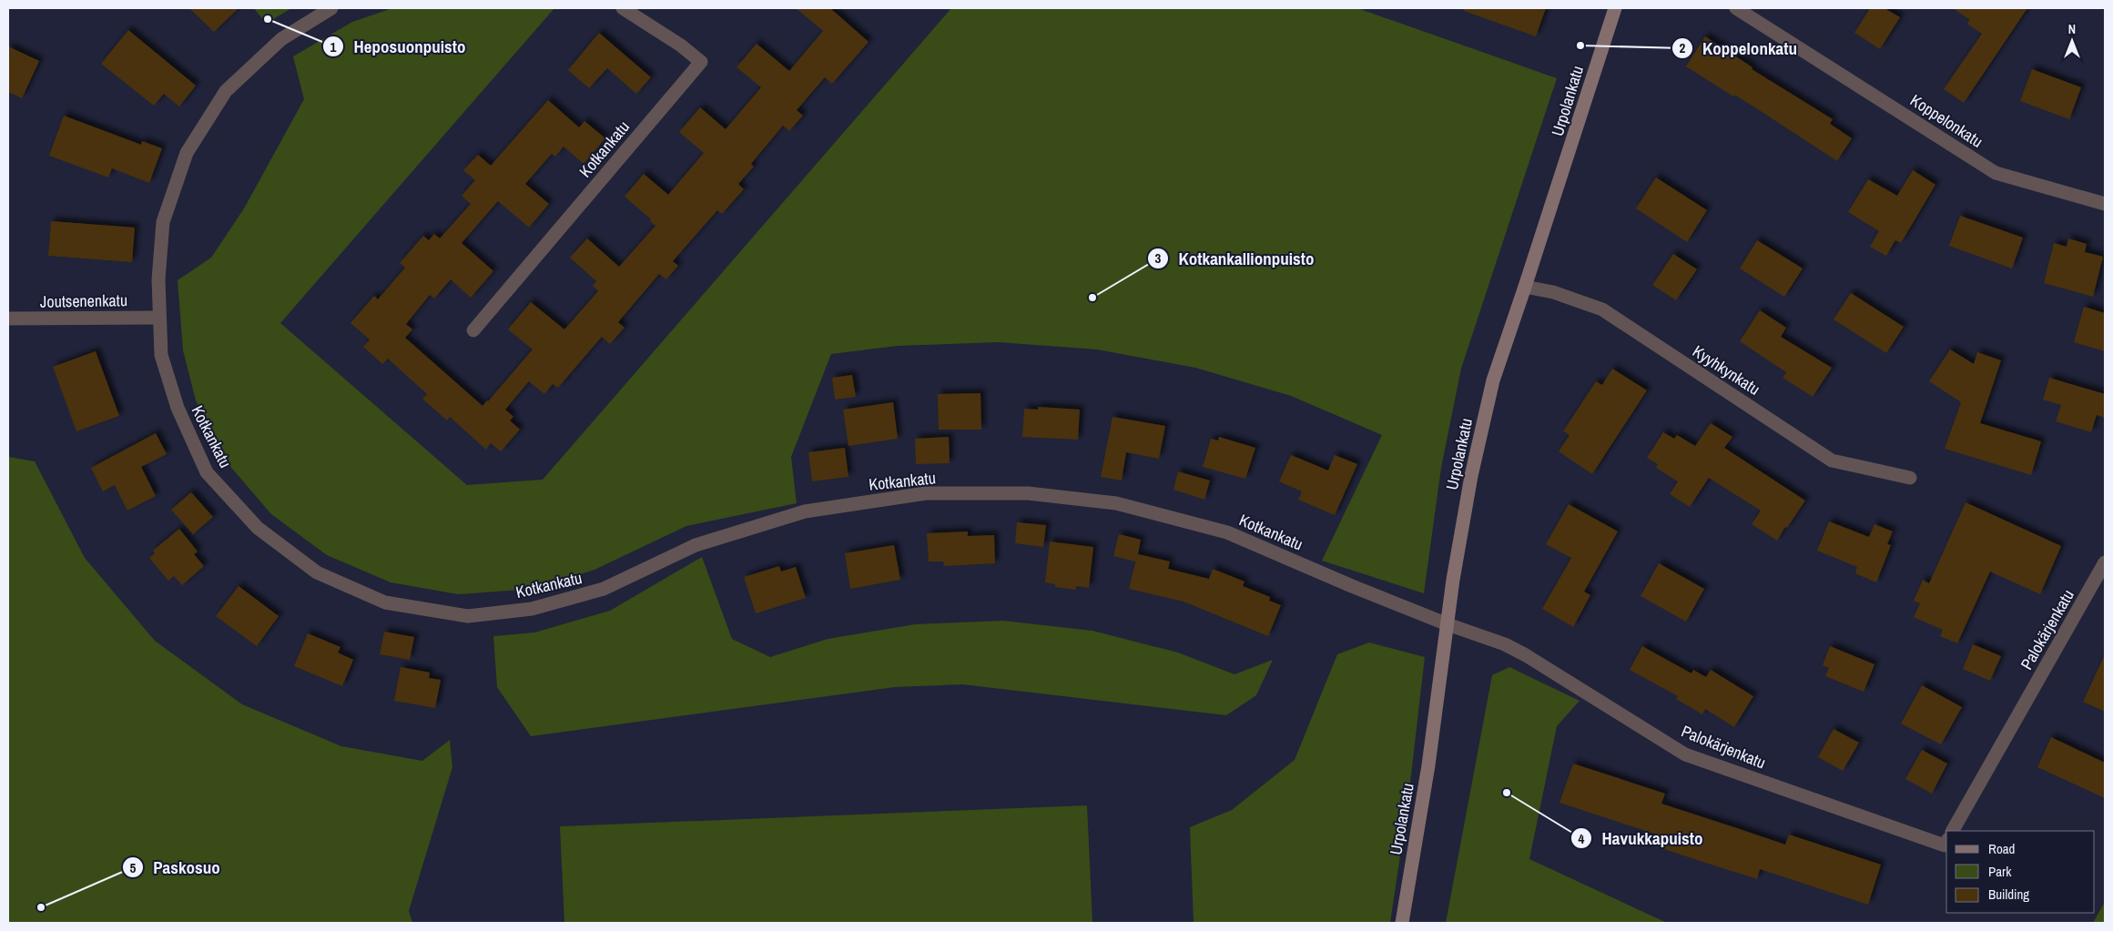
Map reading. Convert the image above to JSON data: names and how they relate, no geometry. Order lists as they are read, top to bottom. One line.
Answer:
{"streets":{"main road":["Urpolankatu"],"street":["Koppelonkatu","Kotkankatu","Joutsenenkatu","Kyyhkynkatu","Palokärjenkatu"]},"crossings":[["Urpolankatu","Kotkankatu"],["Urpolankatu","Kyyhkynkatu"],["Urpolankatu","Palokärjenkatu"],["Kotkankatu","Joutsenenkatu"],["Kotkankatu","Palokärjenkatu"]],"places":["Heposuonpuisto","Koppelonkatu","Kotkankallionpuisto","Havukkapuisto","Paskosuo"],"legend":["Road","Park","Building"],"north":"top"}
